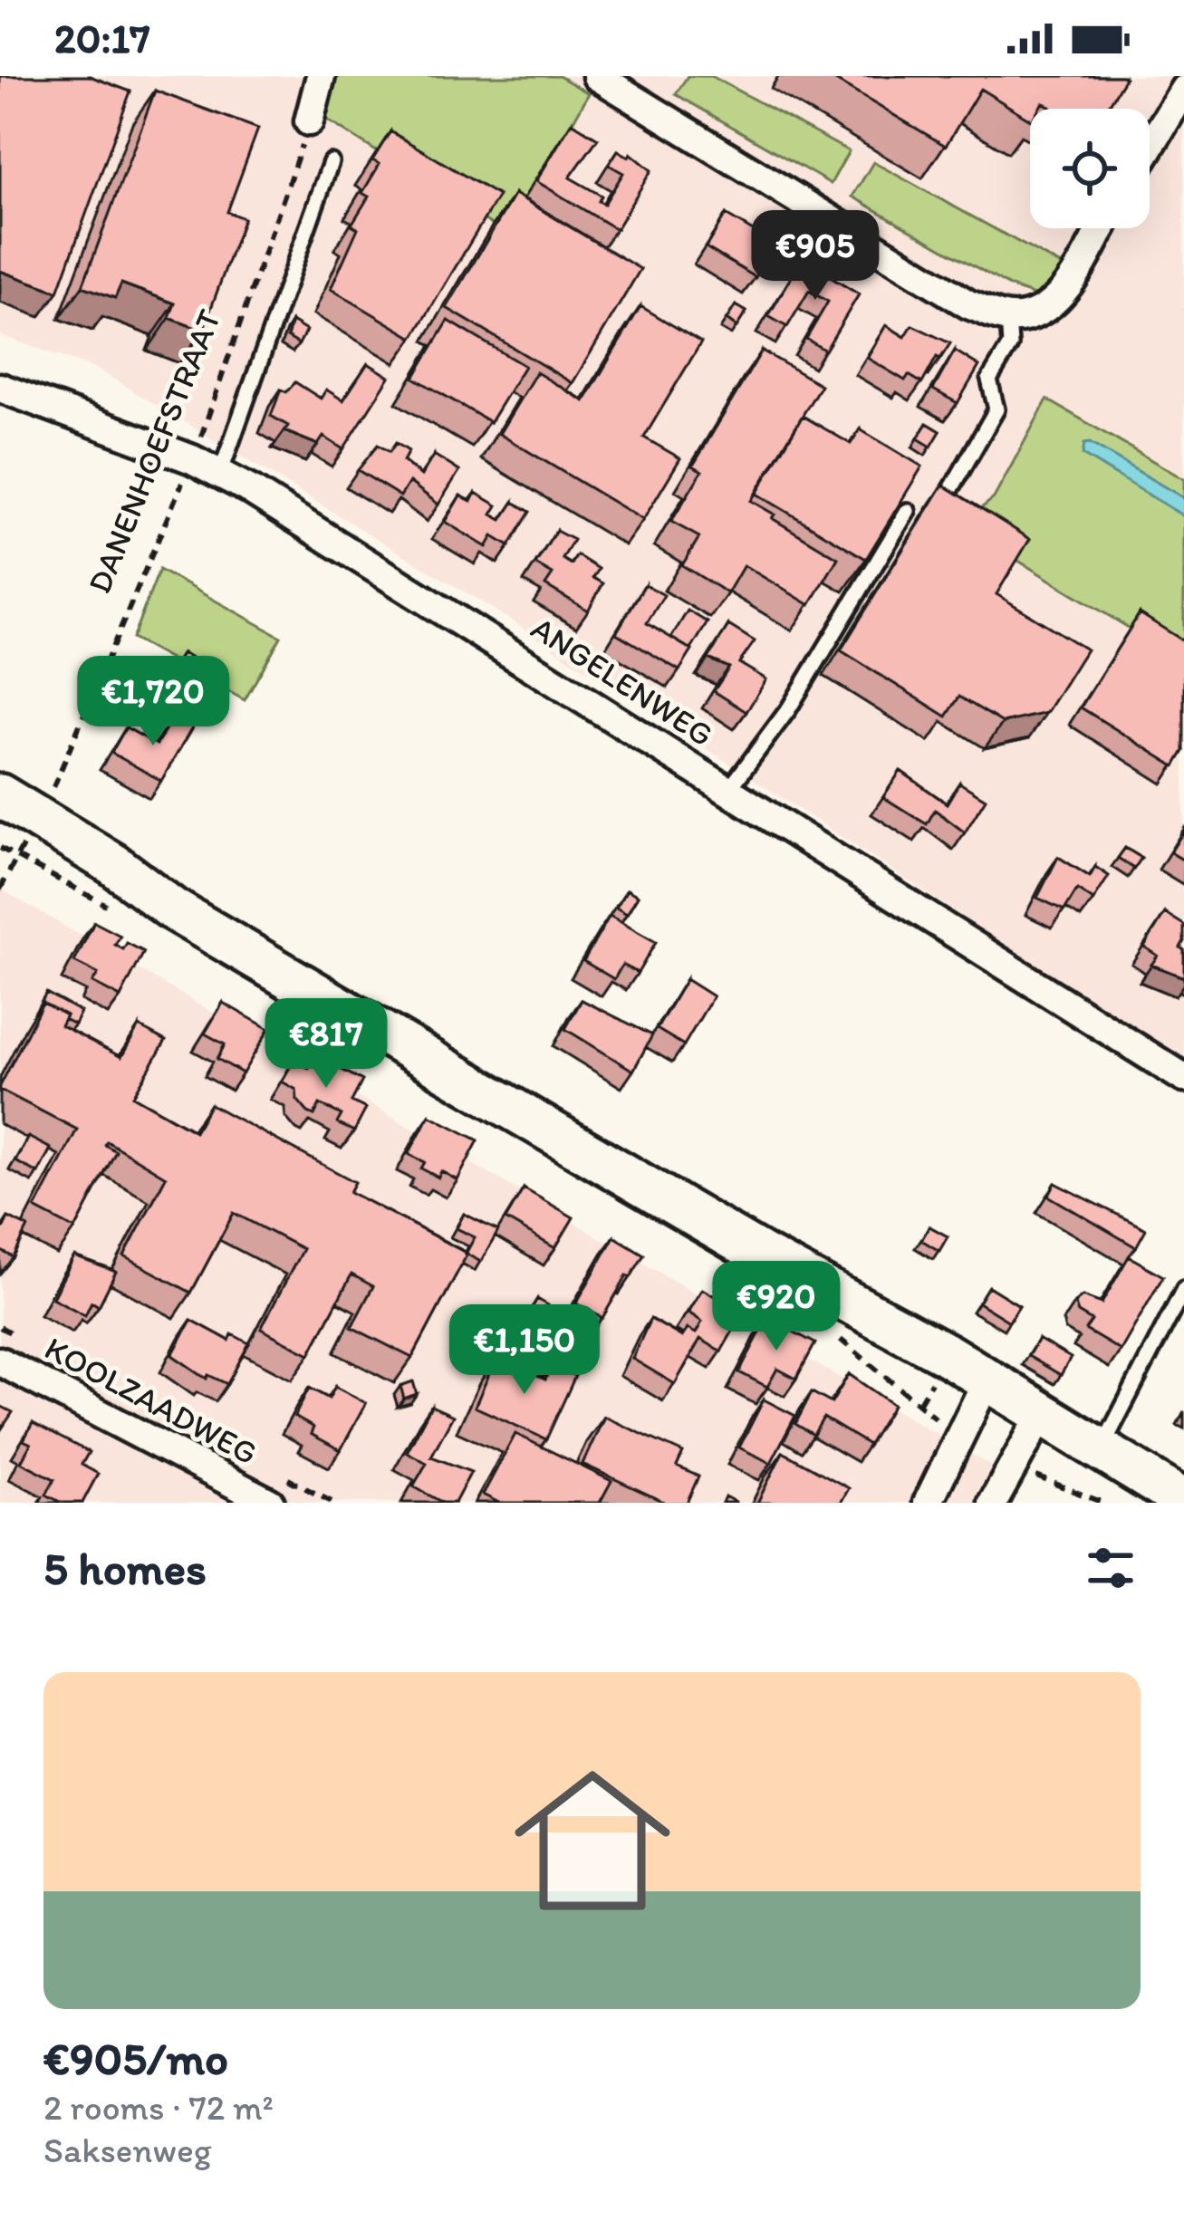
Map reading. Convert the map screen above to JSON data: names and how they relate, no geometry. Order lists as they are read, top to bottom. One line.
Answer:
{"streets":{"street":["ANGELENWEG","KOOLZAADWEG"],"path":["DANENHOEFSTRAAT"]},"crossings":[["DANENHOEFSTRAAT","ANGELENWEG"]],"page":{"status":"20:17","price":["€905","€1,720","€817","€920","€1,150"],"heading":"5 homes","list":[{"name":"€905/mo","note":"2 rooms · 72 m² · Saksenweg"}]}}
